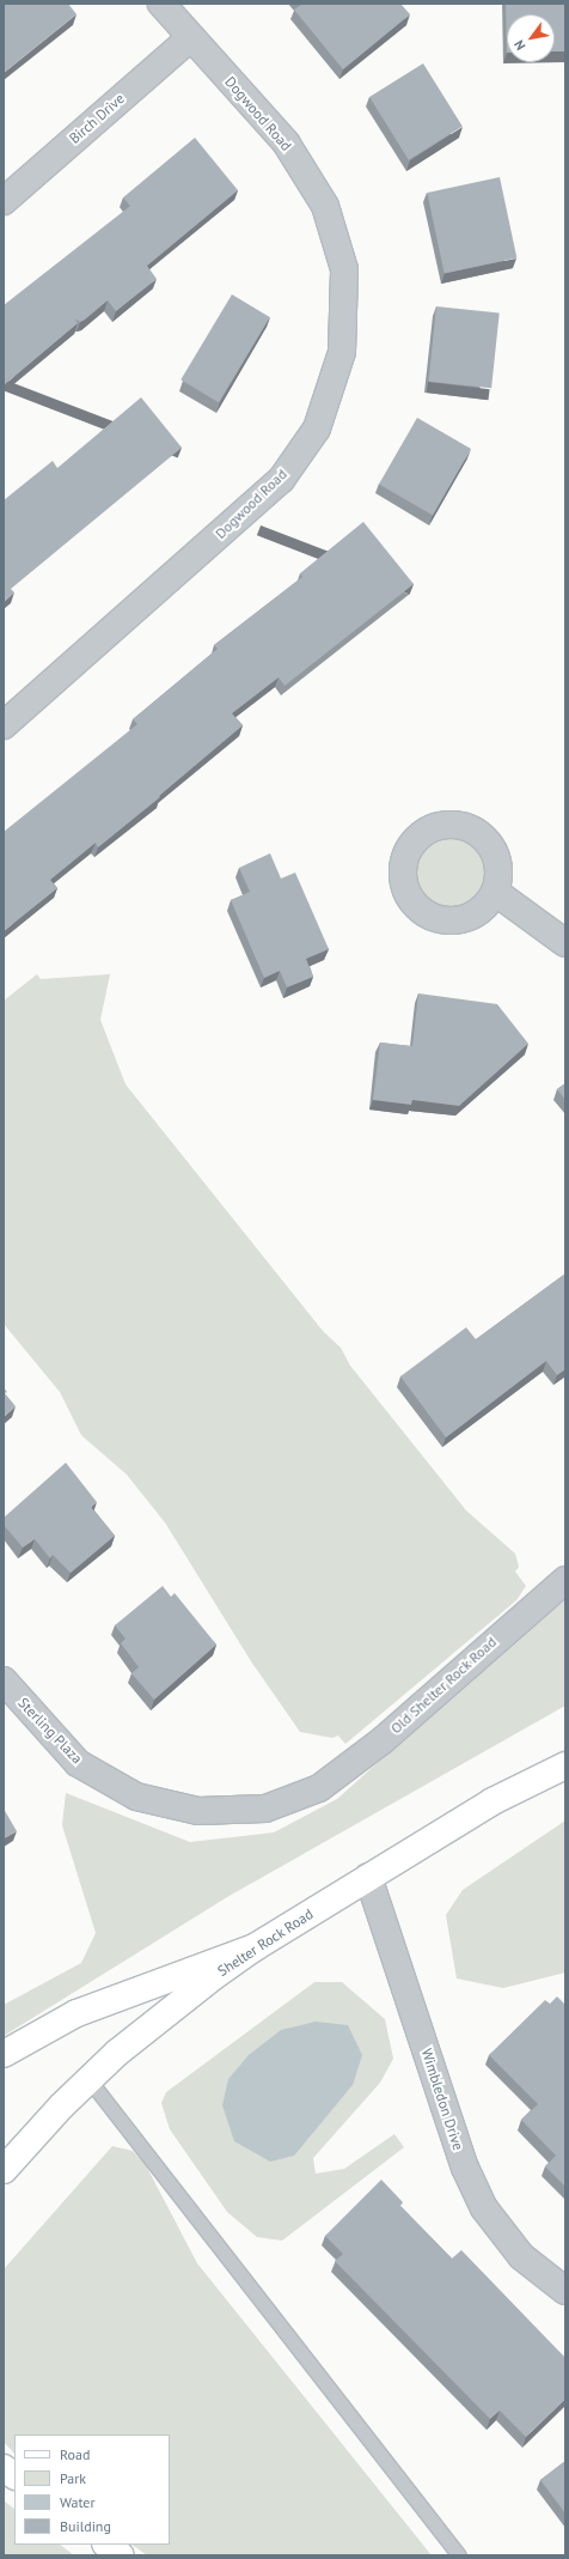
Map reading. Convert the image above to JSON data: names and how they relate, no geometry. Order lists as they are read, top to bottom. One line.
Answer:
{"streets":{"main road":["Shelter Rock Road"],"street":["Dogwood Road","Birch Drive","Old Shelter Rock Road","Sterling Plaza","Wimbledon Drive"]},"crossings":[["Dogwood Road","Birch Drive"],["Old Shelter Rock Road","Sterling Plaza"],["Shelter Rock Road","Wimbledon Drive"]],"legend":["Road","Park","Water","Building"],"north":"bottom left"}
